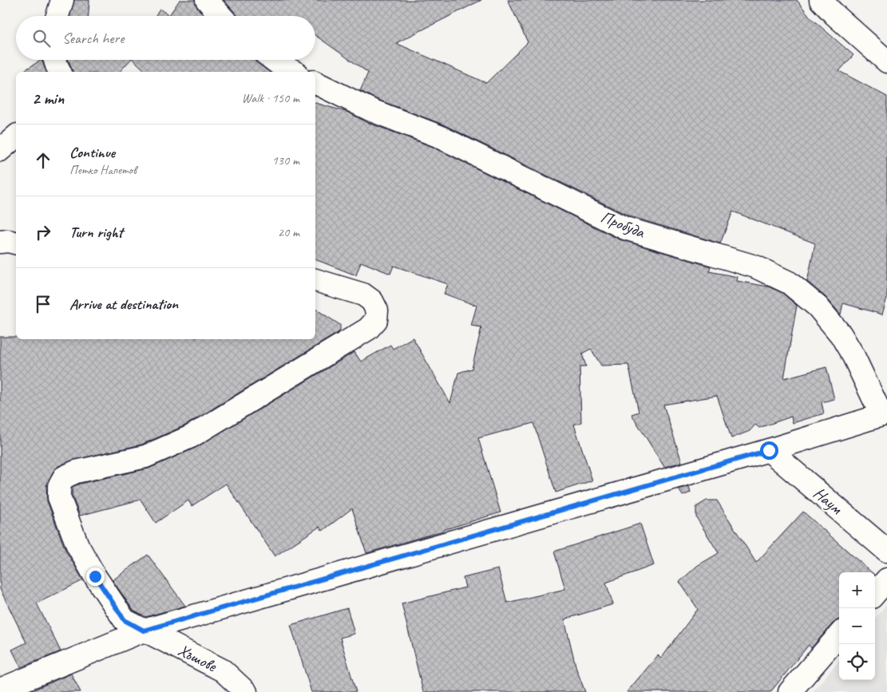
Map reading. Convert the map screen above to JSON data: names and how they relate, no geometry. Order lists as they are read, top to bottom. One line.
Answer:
{"streets":{"street":["Прoбудa","Наум","Хъшове"]},"page":{"search":"Search here","heading":["2 min","Walk · 150 m"],"list":[["Continue","Петко Напетов","130 m"],["Turn right","20 m"],"Arrive at destination"],"map_buttons":["+","−"]}}
